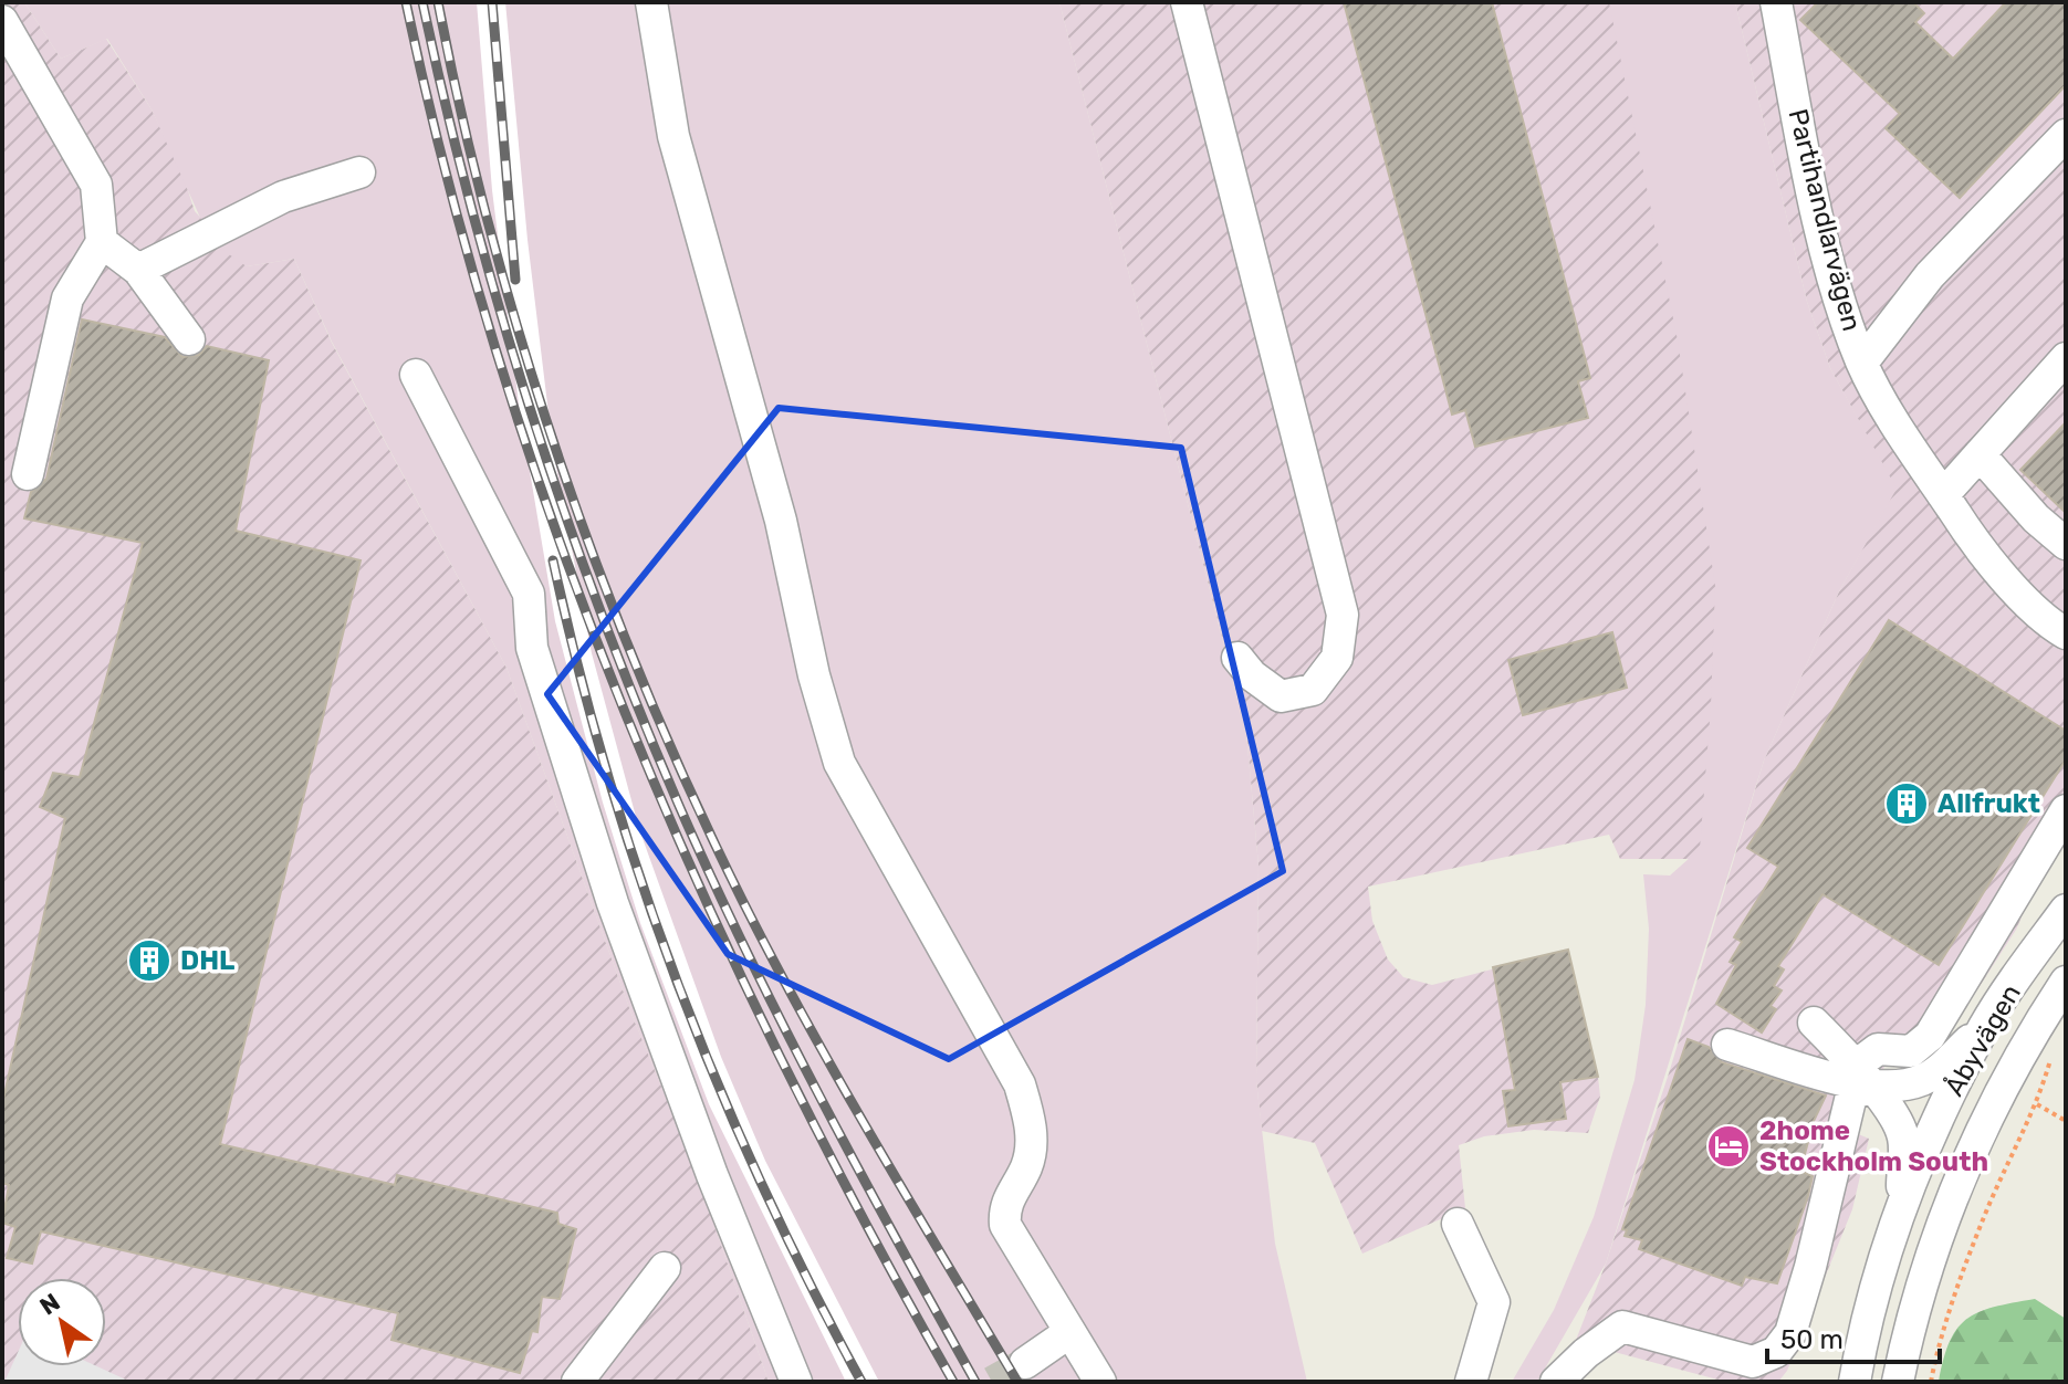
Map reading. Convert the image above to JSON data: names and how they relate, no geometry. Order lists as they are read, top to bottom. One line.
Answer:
{"streets":{"street":["Partihandlarvägen","Åbyvägen"]},"places":{"building":["Allfrukt","DHL"],"hotel":["2home Stockholm South"]},"scale_bar":"50 m","north":"top left"}
